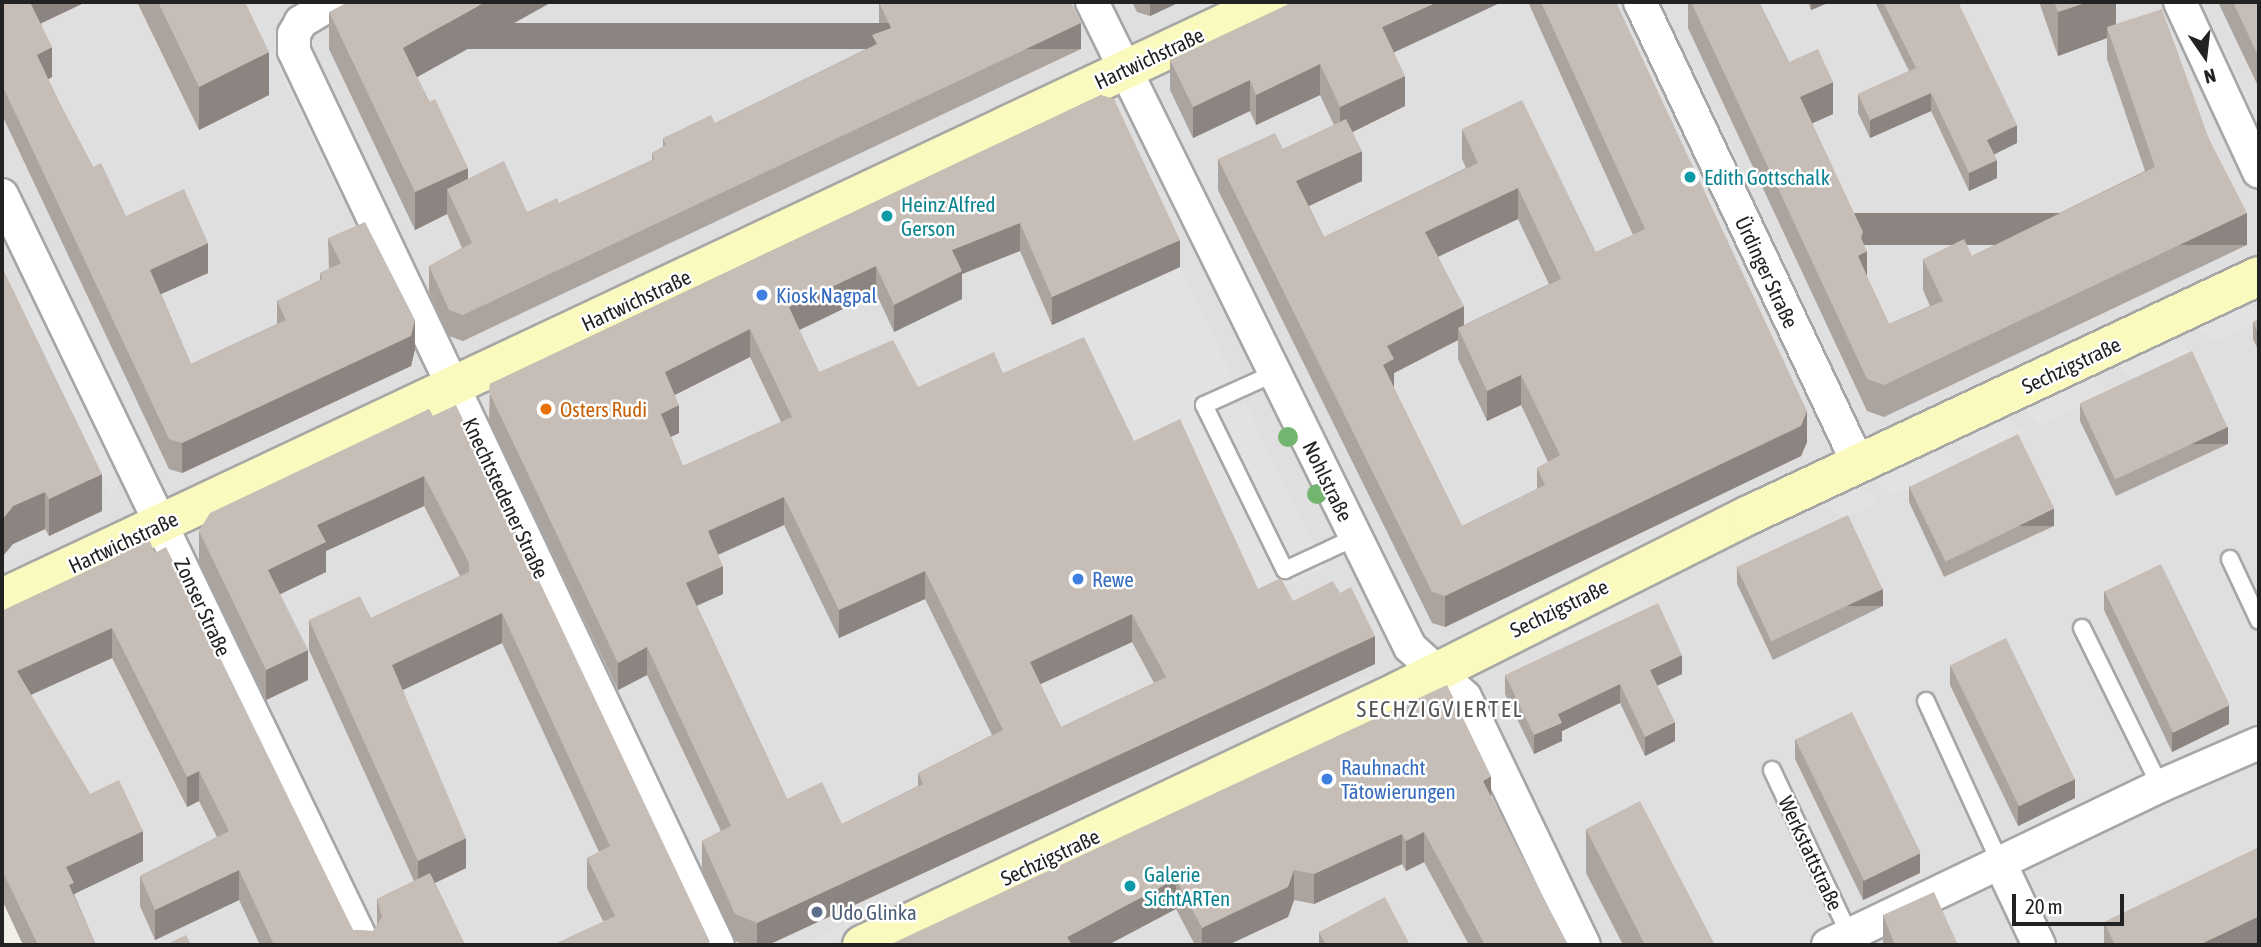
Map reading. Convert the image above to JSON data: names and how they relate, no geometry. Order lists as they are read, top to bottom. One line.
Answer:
{"streets":{"street":["Hartwichstraße","Ürdinger Straße","Sechzigstraße","Nohlstraße","Knechtstedener Straße","Zonser Straße","Werkstattstraße"]},"crossings":[["Hartwichstraße","Nohlstraße"],["Hartwichstraße","Knechtstedener Straße"],["Hartwichstraße","Zonser Straße"],["Ürdinger Straße","Sechzigstraße"],["Sechzigstraße","Nohlstraße"]],"districts":["SECHZIGVIERTEL"],"places":["Edith Gottschalk","Heinz Alfred Gerson","Kiosk Nagpal","Osters Rudi","Rewe","Rauhnacht Tätowierungen","Galerie SichtARTen","Udo Glinka"],"scale_bar":"20 m","north":"bottom"}
